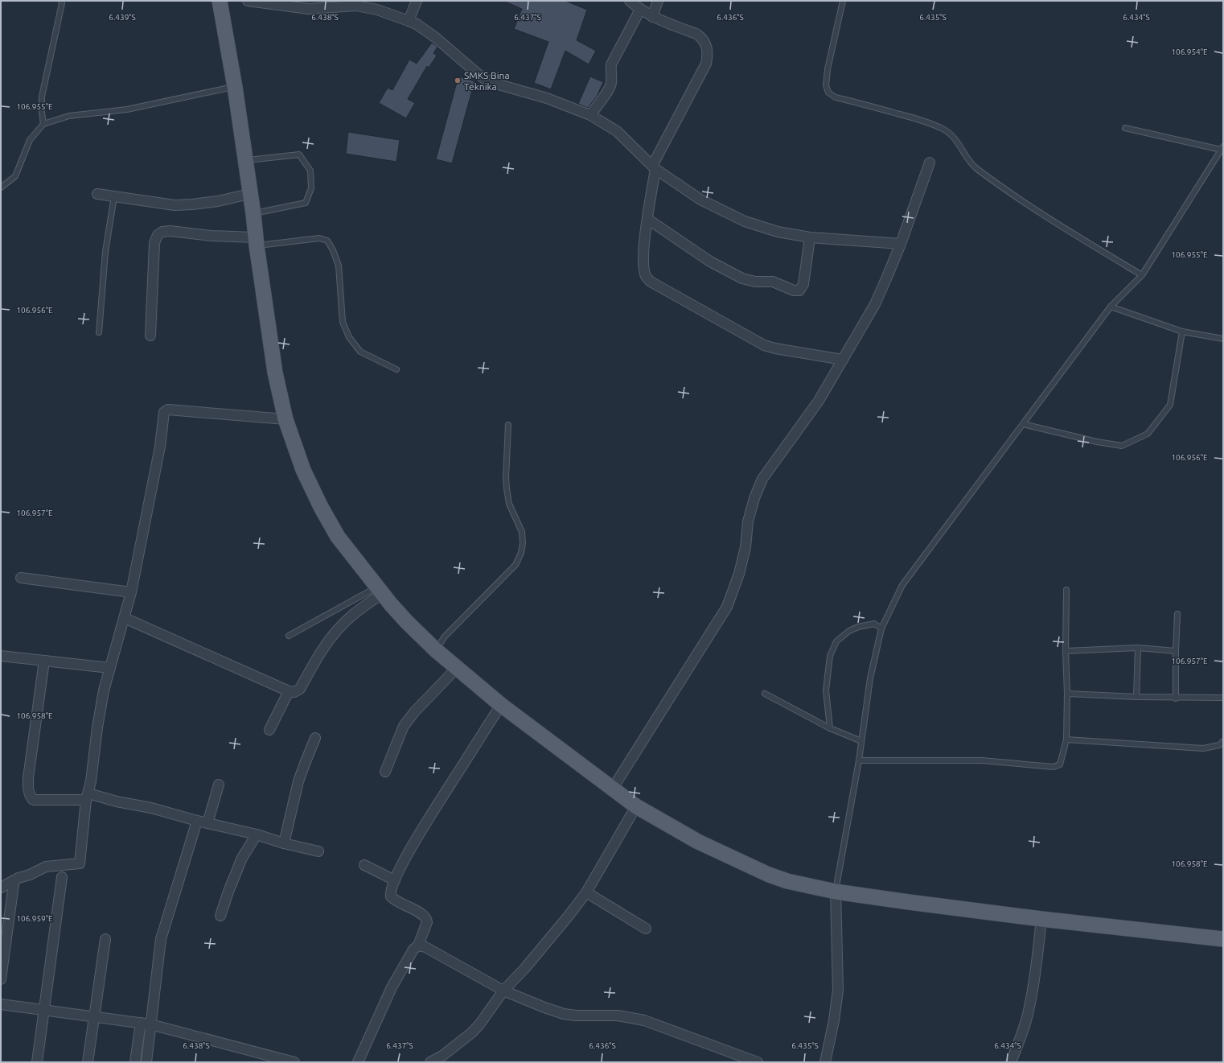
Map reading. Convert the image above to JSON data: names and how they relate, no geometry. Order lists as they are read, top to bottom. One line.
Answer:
{"places":["SMKS Bina Teknika"],"coordinates":["6.439°S","6.438°S","6.437°S","6.436°S","6.435°S","6.434°S","106.954°E","106.955°E","106.956°E","106.957°E","106.958°E","106.959°E"]}
